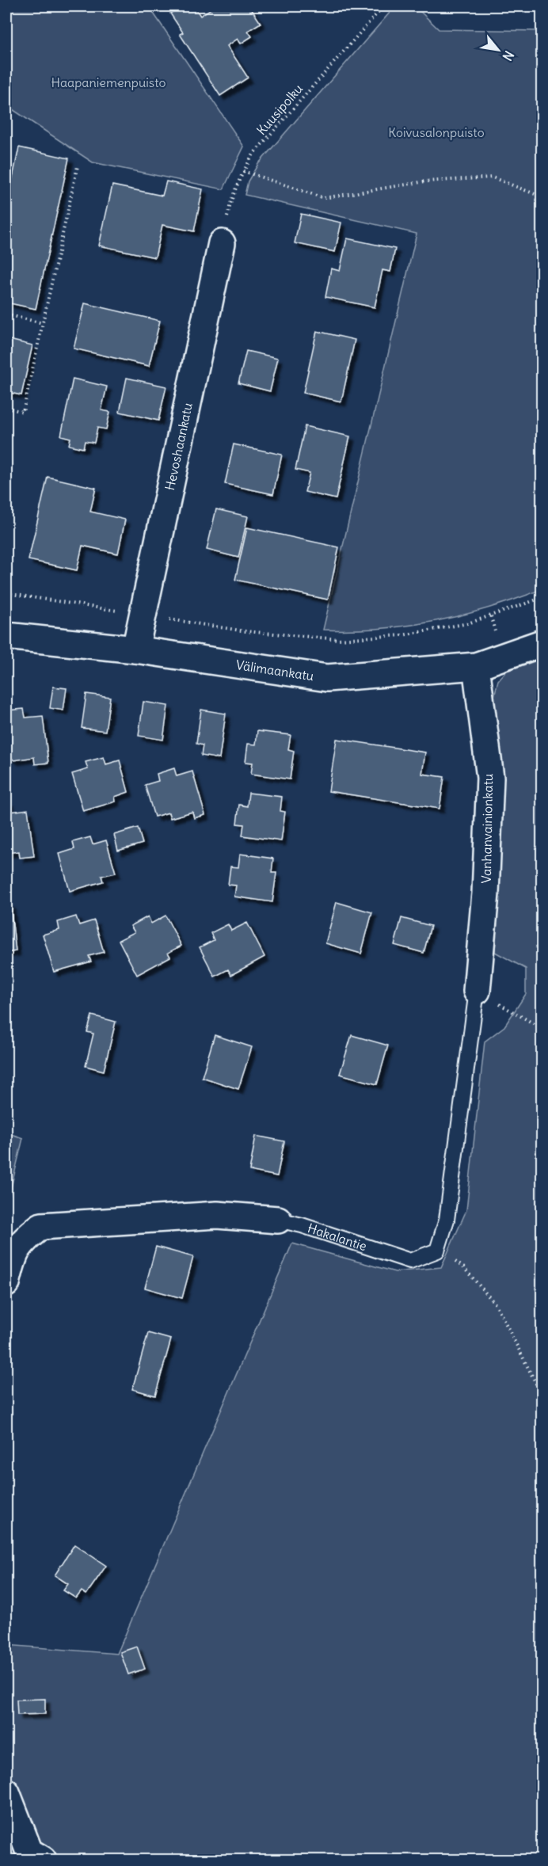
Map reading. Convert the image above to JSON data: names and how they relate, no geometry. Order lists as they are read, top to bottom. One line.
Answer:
{"streets":{"street":["Hevoshaankatu","Välimaankatu","Vanhanvainionkatu","Hakalantie"],"path":["Kuusipolku"]},"crossings":[["Kuusipolku","Hevoshaankatu"],["Hevoshaankatu","Välimaankatu"],["Välimaankatu","Vanhanvainionkatu"]],"parks":["Haapaniemenpuisto","Koivusalonpuisto"],"north":"bottom right"}
